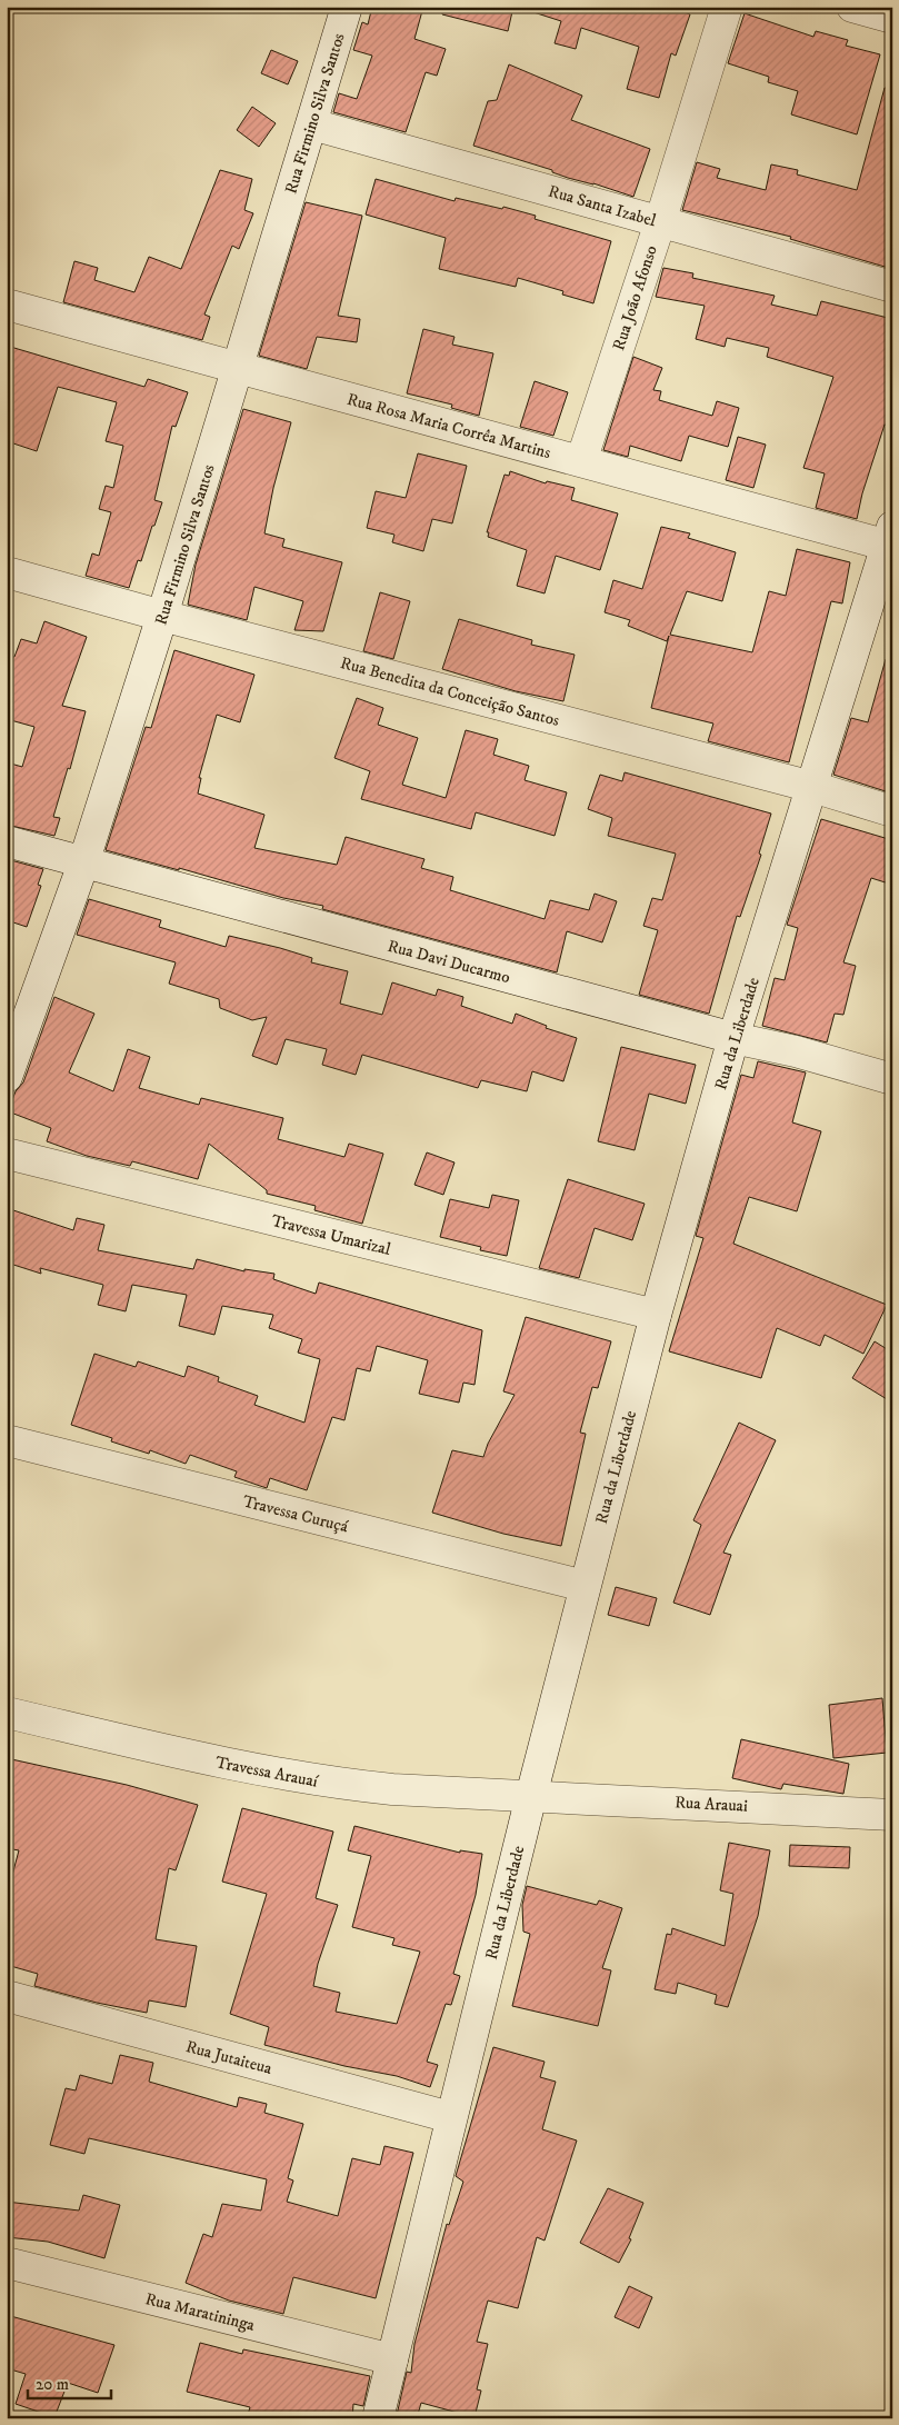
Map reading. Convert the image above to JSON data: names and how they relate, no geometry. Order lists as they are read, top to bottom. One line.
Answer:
{"streets":{"street":["Rua Firmino Silva Santos","Rua Santa Izabel","Rua João Afonso","Rua Rosa Maria Corrêa Martins","Rua Benedita da Conceição Santos","Rua Davi Ducarmo","Rua da Liberdade","Travessa Umarizal","Travessa Curuçá","Travessa Arauaí","Rua Arauai","Rua Jutaiteua","Rua Maratininga"]},"crossings":[["Rua Firmino Silva Santos","Rua Santa Izabel"],["Rua Firmino Silva Santos","Rua Rosa Maria Corrêa Martins"],["Rua Firmino Silva Santos","Rua Benedita da Conceição Santos"],["Rua Firmino Silva Santos","Rua Davi Ducarmo"],["Rua Santa Izabel","Rua João Afonso"],["Rua João Afonso","Rua Rosa Maria Corrêa Martins"],["Rua Rosa Maria Corrêa Martins","Rua da Liberdade"],["Rua Benedita da Conceição Santos","Rua da Liberdade"],["Rua Davi Ducarmo","Rua da Liberdade"],["Rua da Liberdade","Travessa Umarizal"],["Rua da Liberdade","Travessa Curuçá"],["Rua da Liberdade","Travessa Arauaí"],["Rua da Liberdade","Rua Arauai"],["Rua da Liberdade","Rua Jutaiteua"],["Rua da Liberdade","Rua Maratininga"],["Travessa Arauaí","Rua Arauai"]],"scale_bar":"20 m"}
